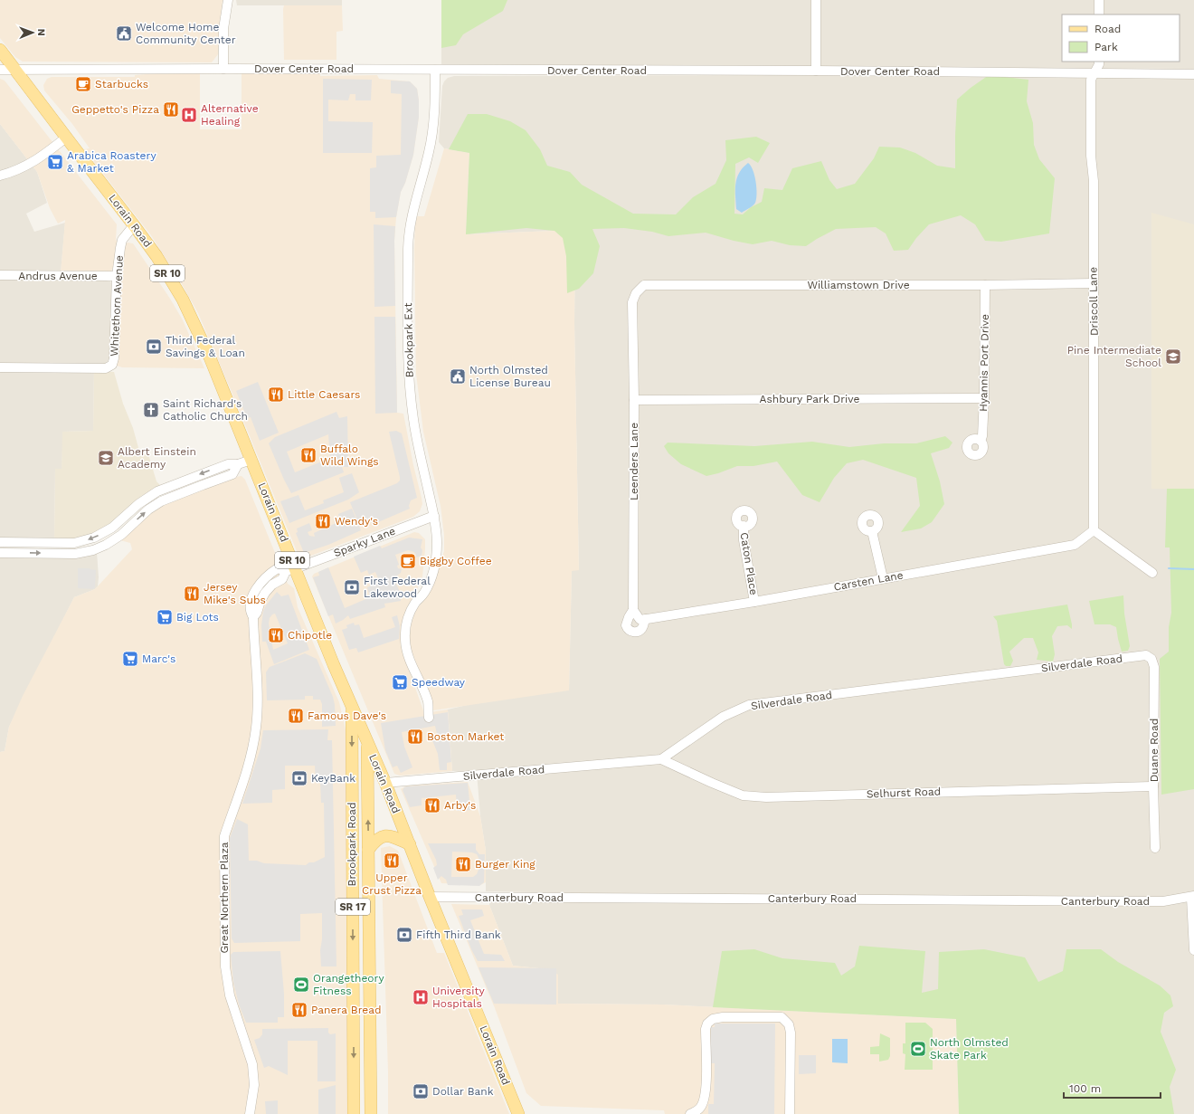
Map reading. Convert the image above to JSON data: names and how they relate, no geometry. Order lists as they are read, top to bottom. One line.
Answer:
{"streets":{"main road":["Lorain Road","SR 10","Brookpark Road","SR 17"],"street":["Dover Center Road","Andrus Avenue","Williamstown Drive","Driscoll Lane","Whitethorn Avenue","Brookpark Ext","Hyannis Port Drive","Ashbury Park Drive","Leenders Lane","Sparky Lane","Caton Place","Carsten Lane","Silverdale Road","Duane Road","Selhurst Road","Great Northern Plaza","Canterbury Road"]},"crossings":[["Dover Center Road","Lorain Road"],["Dover Center Road","Driscoll Lane"],["Dover Center Road","Brookpark Ext"],["Lorain Road","Whitethorn Avenue"],["Lorain Road","Sparky Lane"],["Lorain Road","Silverdale Road"],["Lorain Road","Brookpark Road"],["Lorain Road","Great Northern Plaza"],["Lorain Road","Canterbury Road"],["Andrus Avenue","Whitethorn Avenue"],["Williamstown Drive","Driscoll Lane"],["Williamstown Drive","Hyannis Port Drive"],["Williamstown Drive","Leenders Lane"],["Driscoll Lane","Carsten Lane"],["Brookpark Ext","Sparky Lane"],["Hyannis Port Drive","Ashbury Park Drive"],["Ashbury Park Drive","Leenders Lane"],["Leenders Lane","Carsten Lane"],["Sparky Lane","Great Northern Plaza"],["Caton Place","Carsten Lane"],["Silverdale Road","Duane Road"],["Silverdale Road","Selhurst Road"],["Duane Road","Selhurst Road"]],"places":{"public building":["Welcome Home Community Center","North Olmsted License Bureau"],"cafe":["Starbucks","Biggby Coffee"],"restaurant":["Geppetto's Pizza","Little Caesars","Buffalo Wild Wings","Wendy's","Jersey Mike's Subs","Chipotle","Famous Dave's","Boston Market","Arby's","Upper Crust Pizza","Burger King","Panera Bread"],"hospital":["Alternative Healing","University Hospitals"],"supermarket":["Arabica Roastery & Market","Big Lots","Marc's","Speedway"],"bank":["Third Federal Savings & Loan","First Federal Lakewood","KeyBank","Fifth Third Bank","Dollar Bank"],"school or university":["Pine Intermediate School","Albert Einstein Academy"],"church":["Saint Richard's Catholic Church"],"sports":["Orangetheory Fitness","North Olmsted Skate Park"]},"legend":["Road","Park"],"scale_bar":"100 m","north":"right"}
